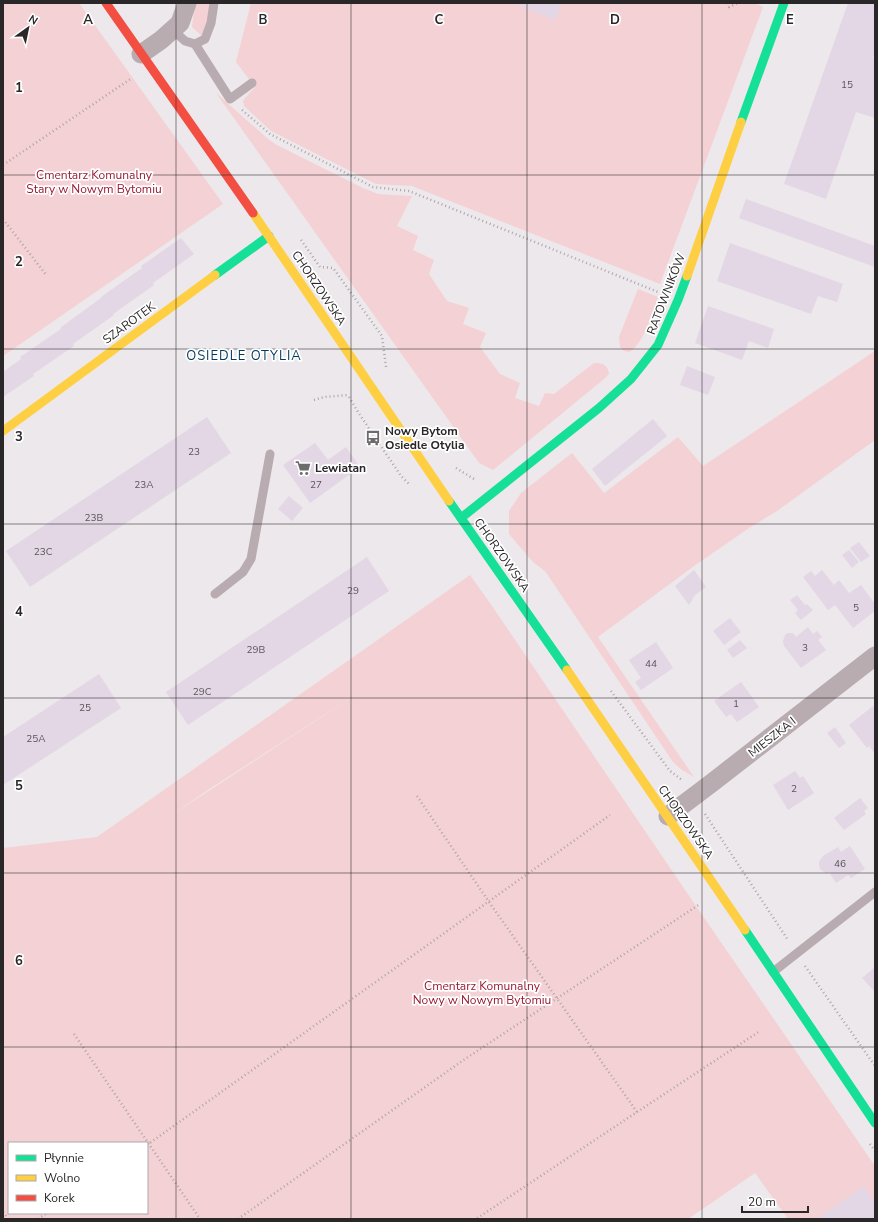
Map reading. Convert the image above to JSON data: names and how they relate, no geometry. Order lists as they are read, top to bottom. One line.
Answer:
{"streets":{"street":["CHORZOWSKA","RATOWNIKÓW","SZAROTEK","MIESZKA I"]},"crossings":[["CHORZOWSKA","RATOWNIKÓW"],["CHORZOWSKA","SZAROTEK"],["CHORZOWSKA","MIESZKA I"]],"districts":["OSIEDLE OTYLIA"],"parks":["Cmentarz Komunalny Stary w Nowym Bytomiu","Cmentarz Komunalny Nowy w Nowym Bytomiu"],"places":{"bus stop":["Nowy Bytom Osiedle Otylia"],"supermarket":["Lewiatan"]},"house_numbers":["15","23","23A","27","23B","23C","29","5","3","29B","44","29C","1","25","25A","2","46"],"legend":["Płynnie","Wolno","Korek"],"scale_bar":"20 m","north":"top right","grid":{"columns":["A","B","C","D","E"],"rows":["1","2","3","4","5","6"]}}
